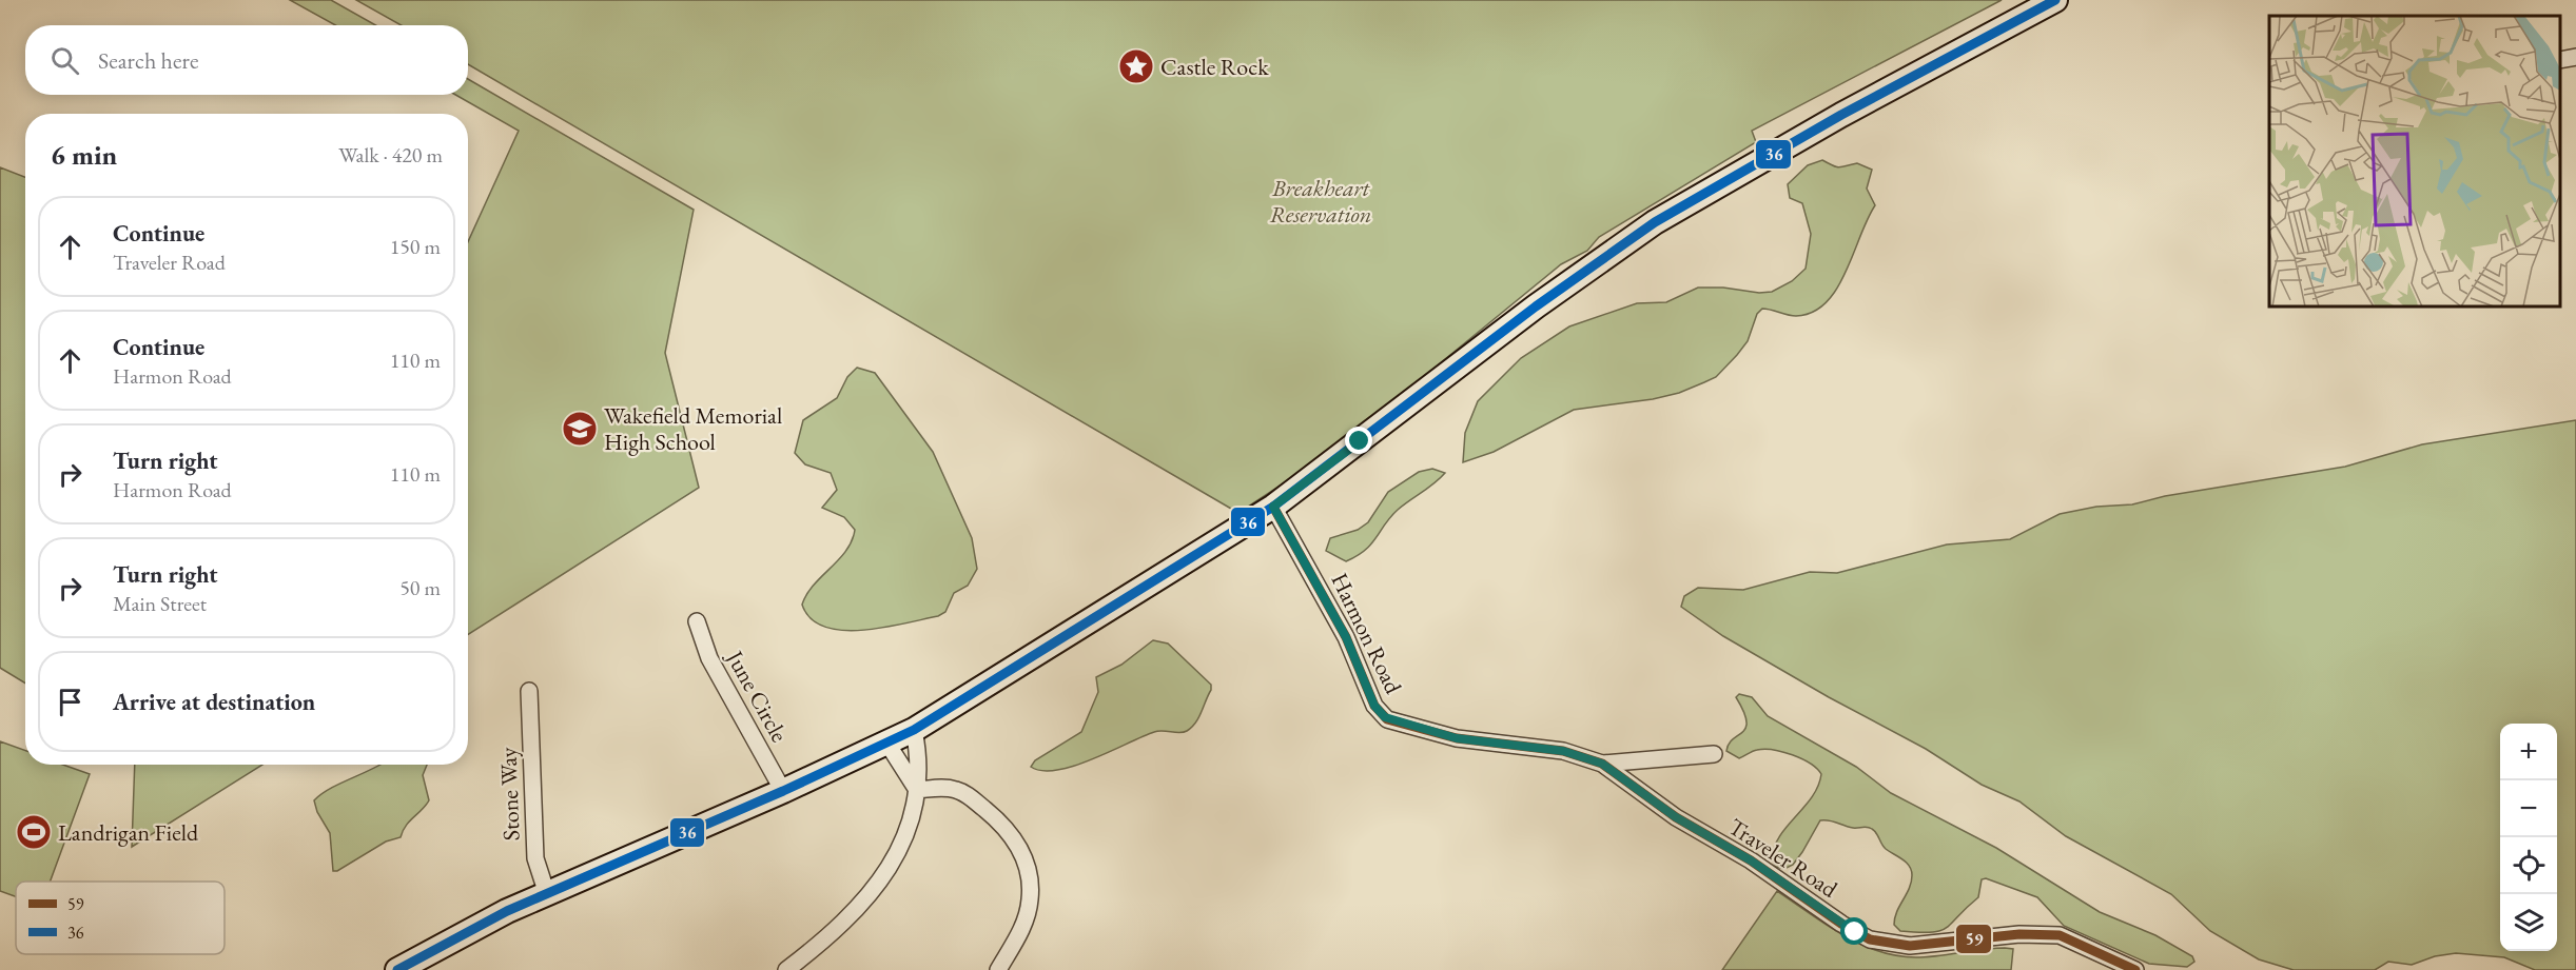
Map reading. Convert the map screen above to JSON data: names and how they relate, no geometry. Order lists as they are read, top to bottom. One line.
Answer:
{"streets":{"street":["Harmon Road","June Circle","Stone Way","Traveler Road"]},"crossings":[["Harmon Road","Traveler Road"]],"parks":["Breakheart Reservation"],"places":{"place":["Castle Rock"],"school or university":["Wakefield Memorial High School"],"sports":["Landrigan Field"]},"lines":["transit line 36","transit line 59"],"legend":["59","36"],"page":{"search":"Search here","heading":["6 min","Walk · 420 m"],"list":[["Continue","Traveler Road","150 m"],["Continue","Harmon Road","110 m"],["Turn right","Harmon Road","110 m"],["Turn right","Main Street","50 m"],"Arrive at destination"],"map_buttons":["+","−"]}}
